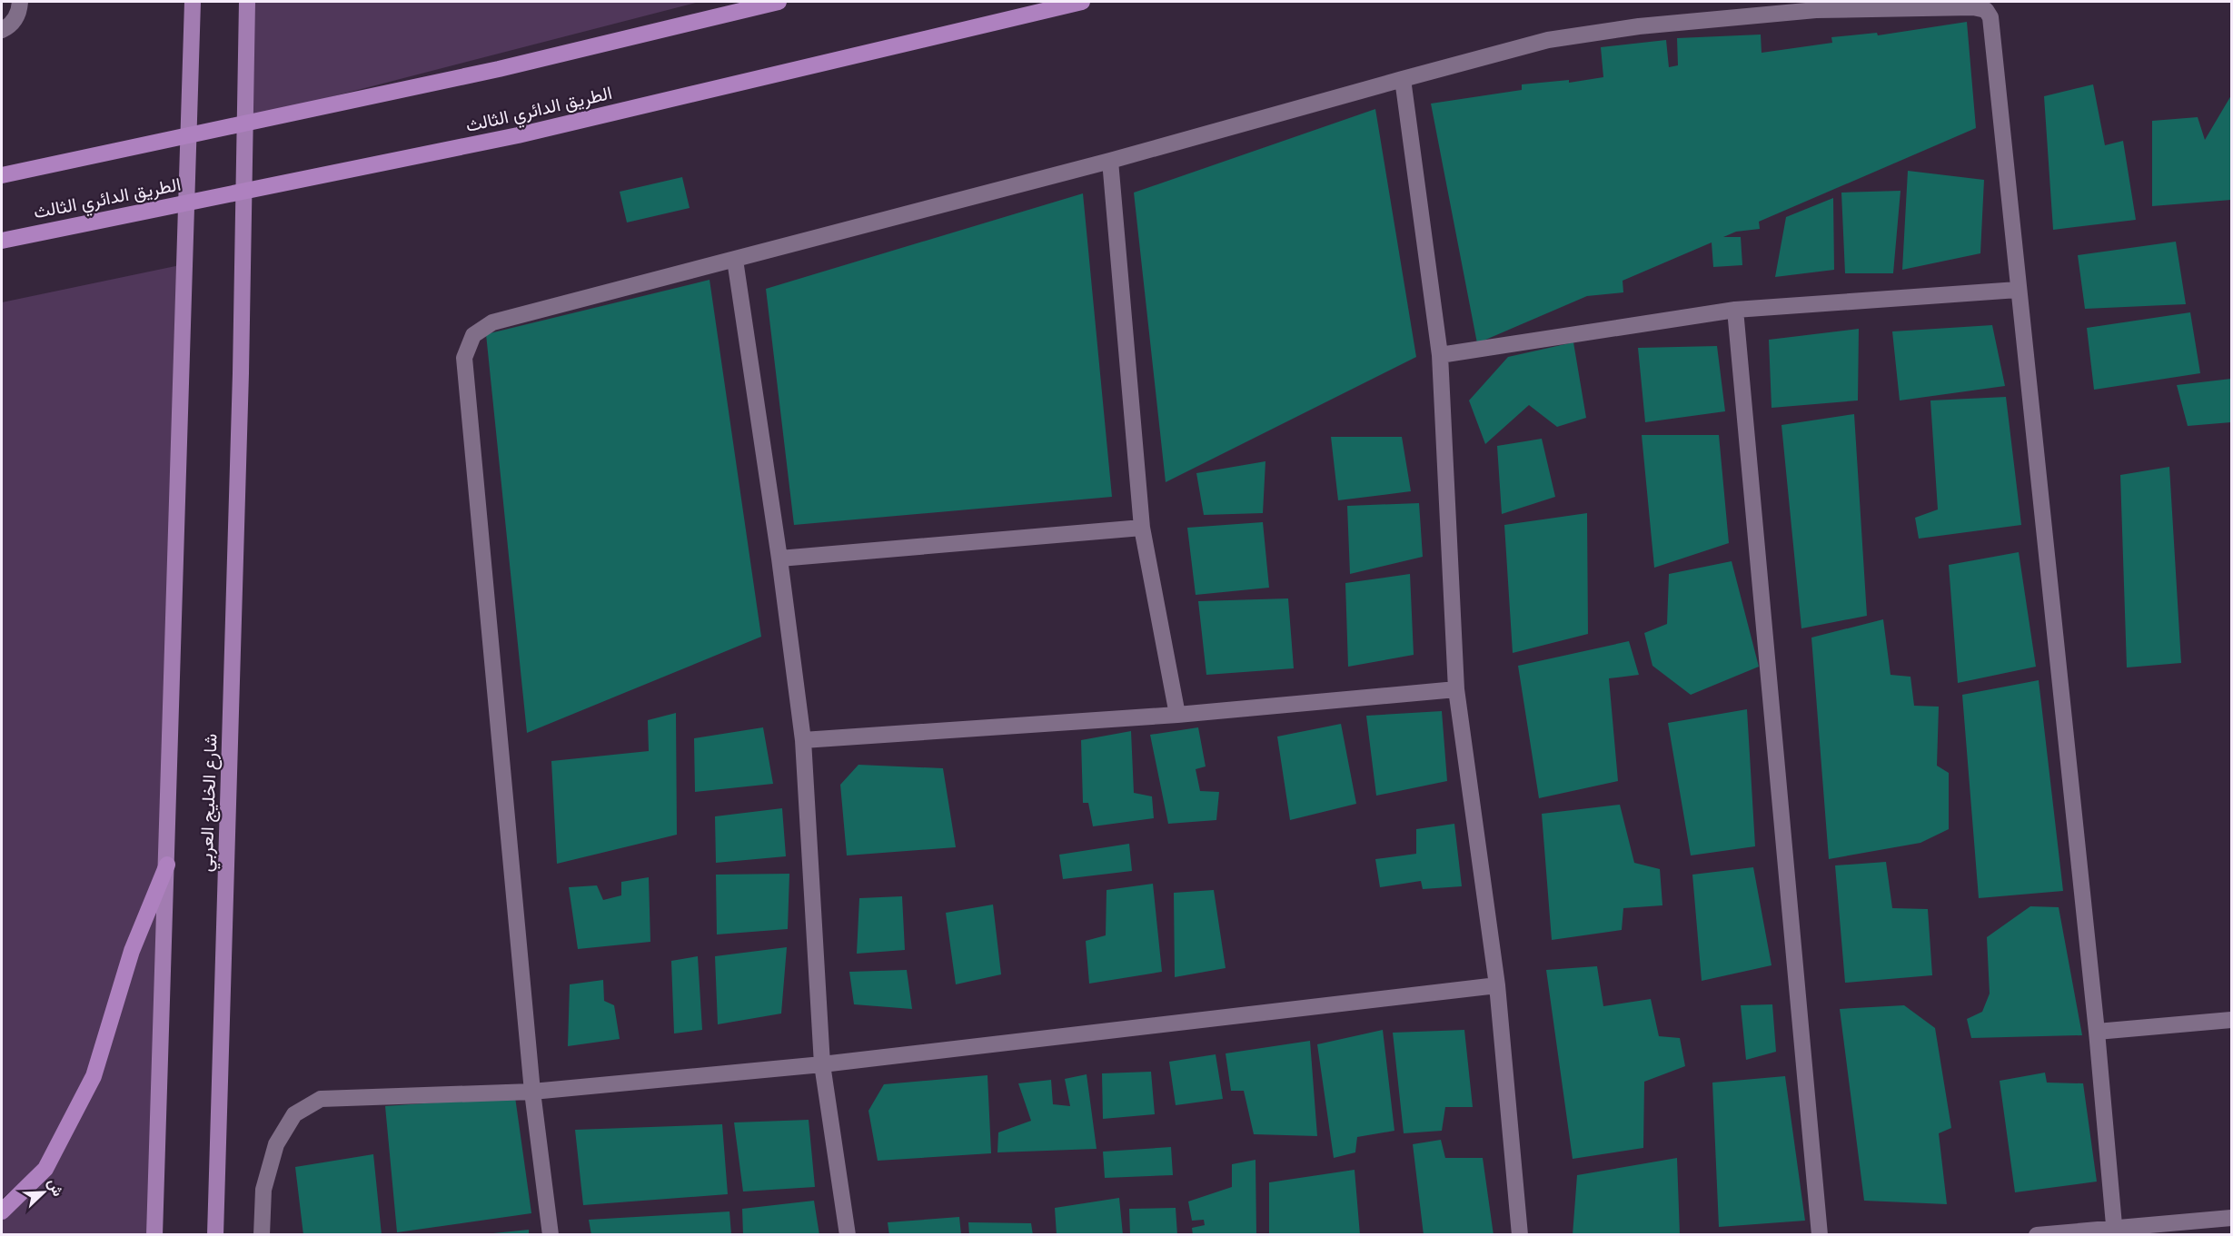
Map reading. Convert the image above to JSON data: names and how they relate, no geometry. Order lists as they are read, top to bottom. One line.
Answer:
{"streets":{"highway":["الطريق الدائري الثالث"],"main road":["شارع الخليج العربي"]},"north":"top right"}
